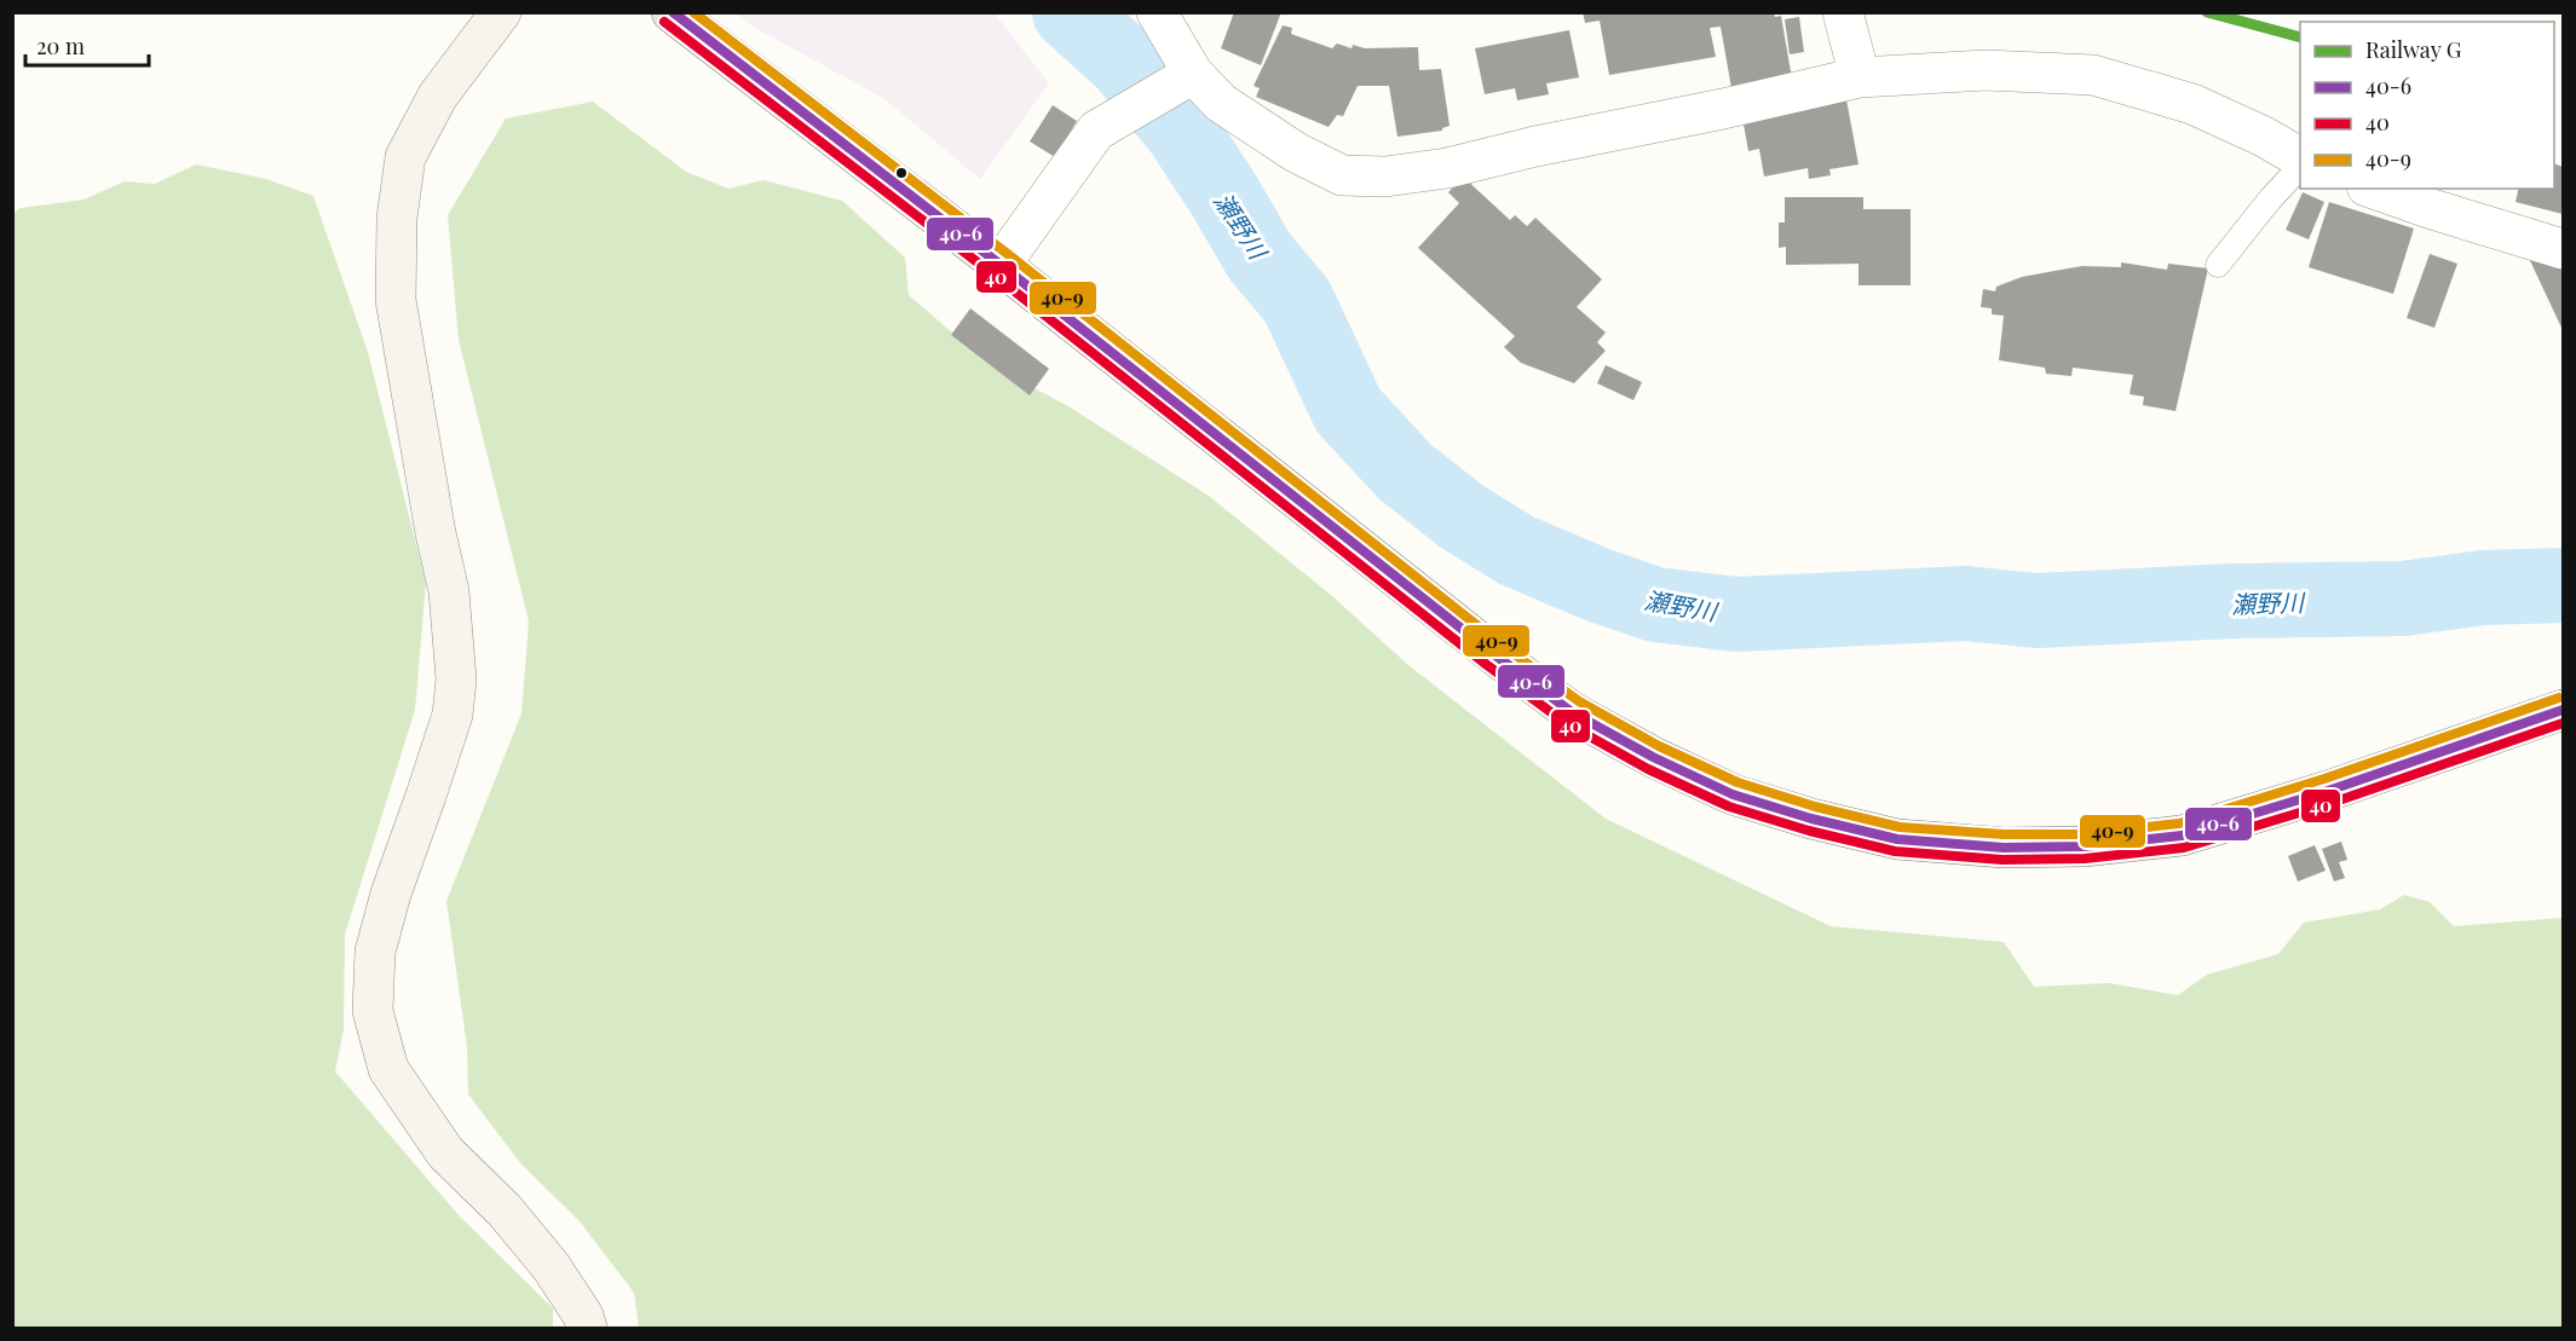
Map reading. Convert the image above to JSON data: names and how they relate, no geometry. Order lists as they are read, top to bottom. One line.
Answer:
{"water":["瀬野川"],"lines":["rail line G","transit line 40-6","transit line 40-9","transit line 40"],"legend":["Railway G","40-6","40","40-9"],"scale_bar":"20 m"}
